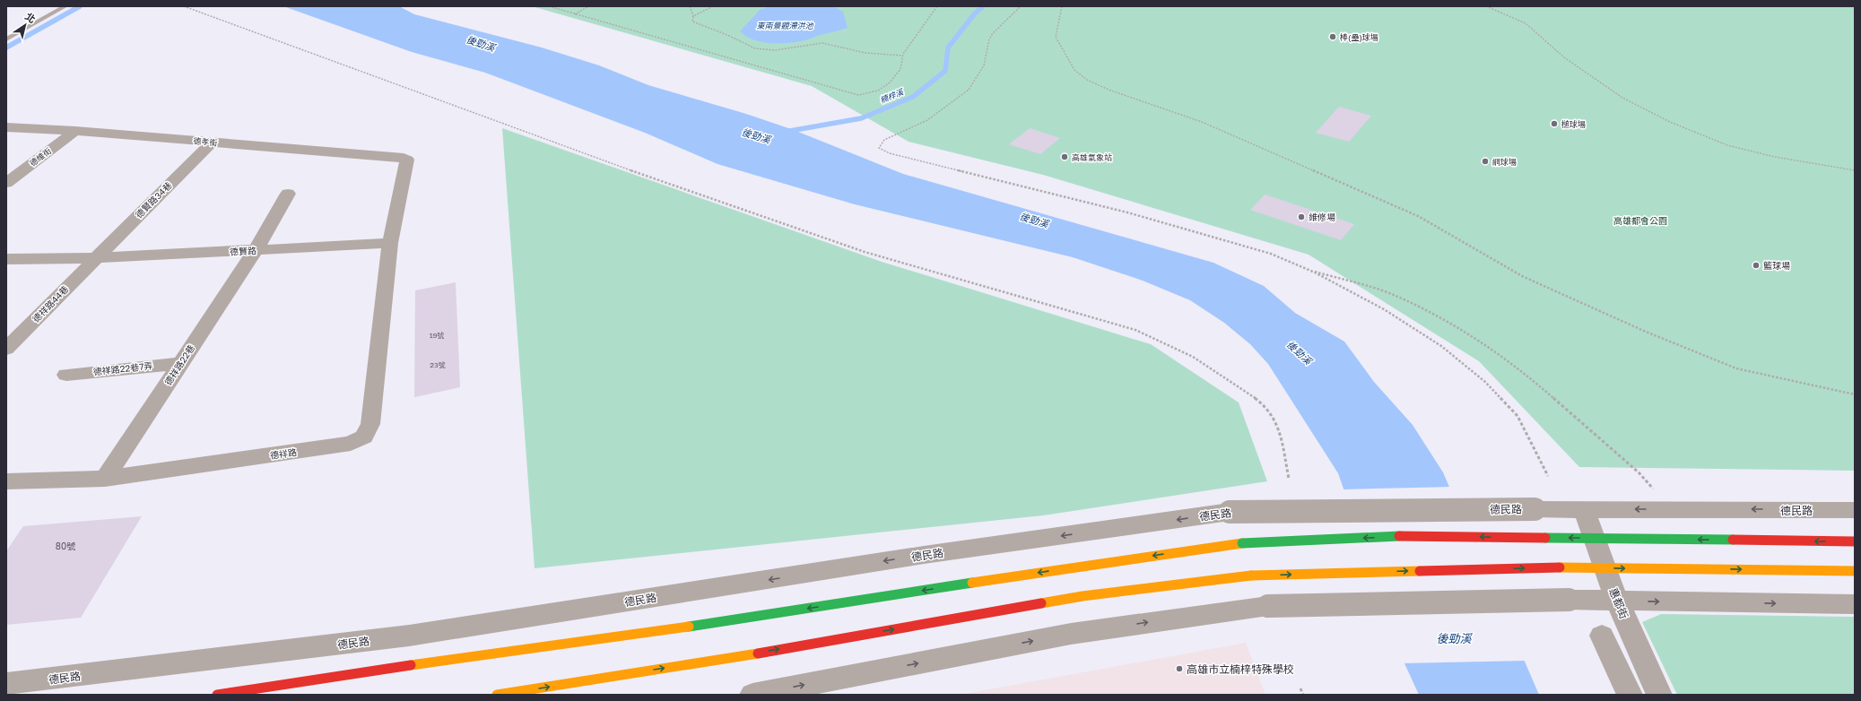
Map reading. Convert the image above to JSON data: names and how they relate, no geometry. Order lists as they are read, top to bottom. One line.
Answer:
{"streets":{"street":["德孝街","德維街","德賢路34巷","德賢路","德祥路44巷","德祥路22巷","德祥路22巷7弄","德祥路","德民路","惠都街"]},"crossings":[["德孝街","德維街"],["德孝街","德賢路34巷"],["德孝街","德賢路"],["德孝街","德祥路"],["德賢路34巷","德賢路"],["德賢路34巷","德祥路44巷"],["德賢路","德祥路44巷"],["德賢路","德祥路22巷"],["德賢路","德祥路"],["德祥路22巷","德祥路22巷7弄"],["德祥路22巷","德祥路"],["德民路","惠都街"]],"water":["東南景觀滯洪池","後勁溪","楠梓溪"],"parks":["高雄都會公園"],"places":["棒(壘)球場","槌球場","高雄氣象站","網球場","維修場","籃球場","高雄市立楠梓特殊學校"],"house_numbers":["19號","23號","80號"],"north":"top right"}
